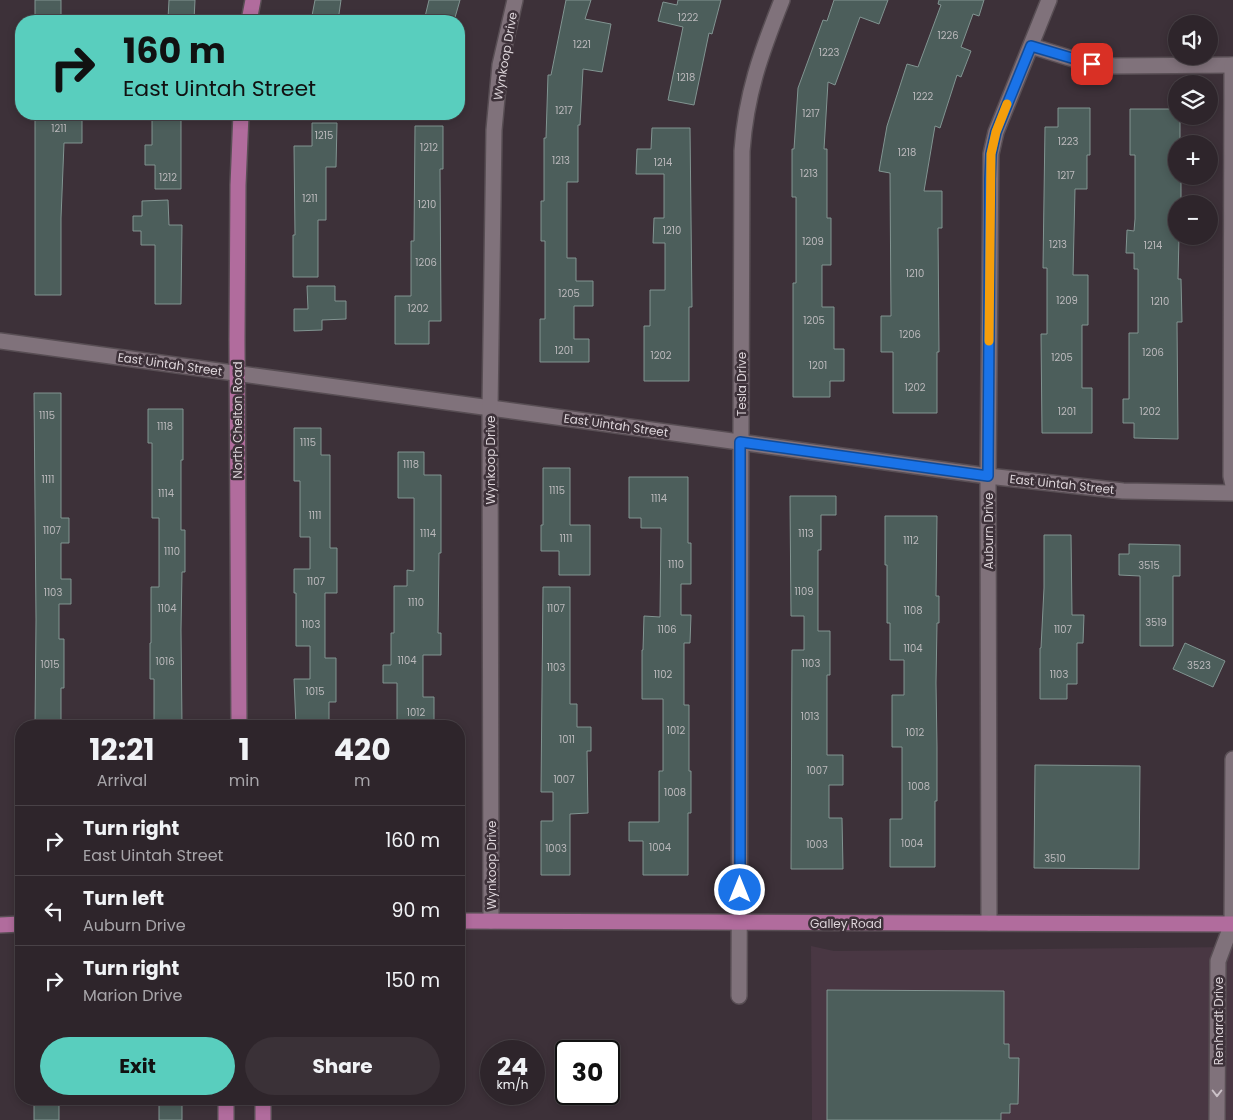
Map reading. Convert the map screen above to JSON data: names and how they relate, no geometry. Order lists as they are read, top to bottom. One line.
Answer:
{"streets":{"main road":["North Chelton Road","Galley Road"],"street":["Wynkoop Drive","East Uintah Street","Tesla Drive","Auburn Drive","Renhardt Drive"]},"crossings":[["Wynkoop Drive","East Uintah Street"],["Wynkoop Drive","Galley Road"],["East Uintah Street","Tesla Drive"],["East Uintah Street","North Chelton Road"],["East Uintah Street","Auburn Drive"],["Tesla Drive","Galley Road"],["Auburn Drive","Galley Road"],["Galley Road","Renhardt Drive"]],"one_way":["Renhardt Drive"],"house_numbers":["1222","1226","1221","1223","1218","1222","1217","1217","1211","1215","1223","1212","1218","1213","1214","1213","1217","1212","1211","1210","1210","1209","1213","1214","1206","1210","1205","1209","1210","1202","1205","1206","1201","1206","1202","1205","1201","1202","1201","1202","1115","1118","1115","1118","1111","1115","1114","1114","1111","1107","1114","1113","1111","1112","1110","1110","3515","1107","1109","1103","1110","1104","1107","1108","3519","1103","1106","1107","1104","1104","1016","1103","1015","3523","1103","1102","1103","1015","1012","1013","1012","1012","1011","1007","1007","1008","1008","1004","1003","1004","1003","3510"],"page":{"map_buttons":["+","−"],"turn":["160 m","East Uintah Street"],"eta":["12:21","Arrival","1","min","420","m"],"list":[{"name":"Turn right","note":"East Uintah Street","value":"160 m"},{"name":"Turn left","note":"Auburn Drive","value":"90 m"},{"name":"Turn right","note":"Marion Drive","value":"150 m"}],"buttons":["Exit","Share"],"speed":"24 km/h","limit":"30"}}
